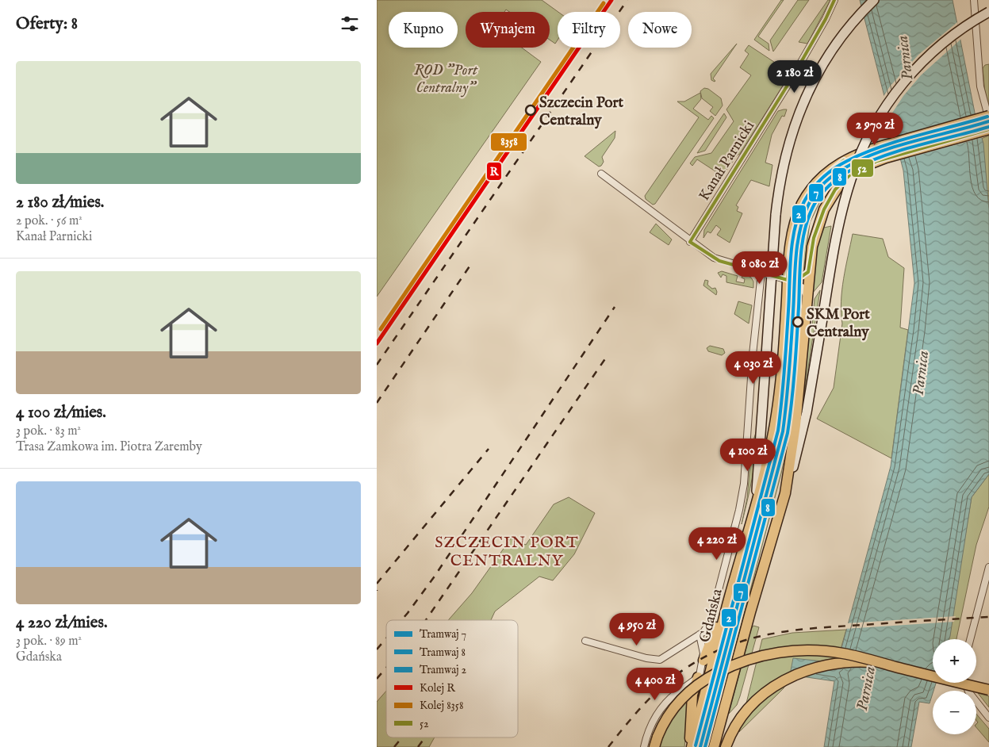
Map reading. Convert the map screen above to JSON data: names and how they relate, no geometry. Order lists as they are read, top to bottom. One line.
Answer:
{"streets":{"main road":["Gdańska"],"street":["Kanał Parnicki"]},"districts":["SZCZECIN PORT CENTRALNY"],"water":["Parnica"],"parks":["ROD \"Port Centralny\""],"places":["Szczecin Port Centralny","SKM Port Centralny"],"lines":["rail line R","transit line 52","rail line 8358","tram line 2","tram line 7","tram line 8"],"legend":["Tramwaj 7","Tramwaj 8","Tramwaj 2","Kolej R","Kolej 8358","52"],"page":{"heading":"Oferty: 8","chip":["Kupno","Wynajem","Filtry","Nowe"],"list":[{"name":"2 180 zł/mies.","note":"2 pok. · 56 m² · Kanał Parnicki"},{"name":"4 100 zł/mies.","note":"3 pok. · 83 m² · Trasa Zamkowa im. Piotra Zaremby"},{"name":"4 220 zł/mies.","note":"3 pok. · 89 m² · Gdańska"}],"price":["2 180 zł","2 970 zł","8 080 zł","4 030 zł","4 100 zł","4 220 zł","4 950 zł","4 400 zł"],"map_buttons":["+","−"]}}
